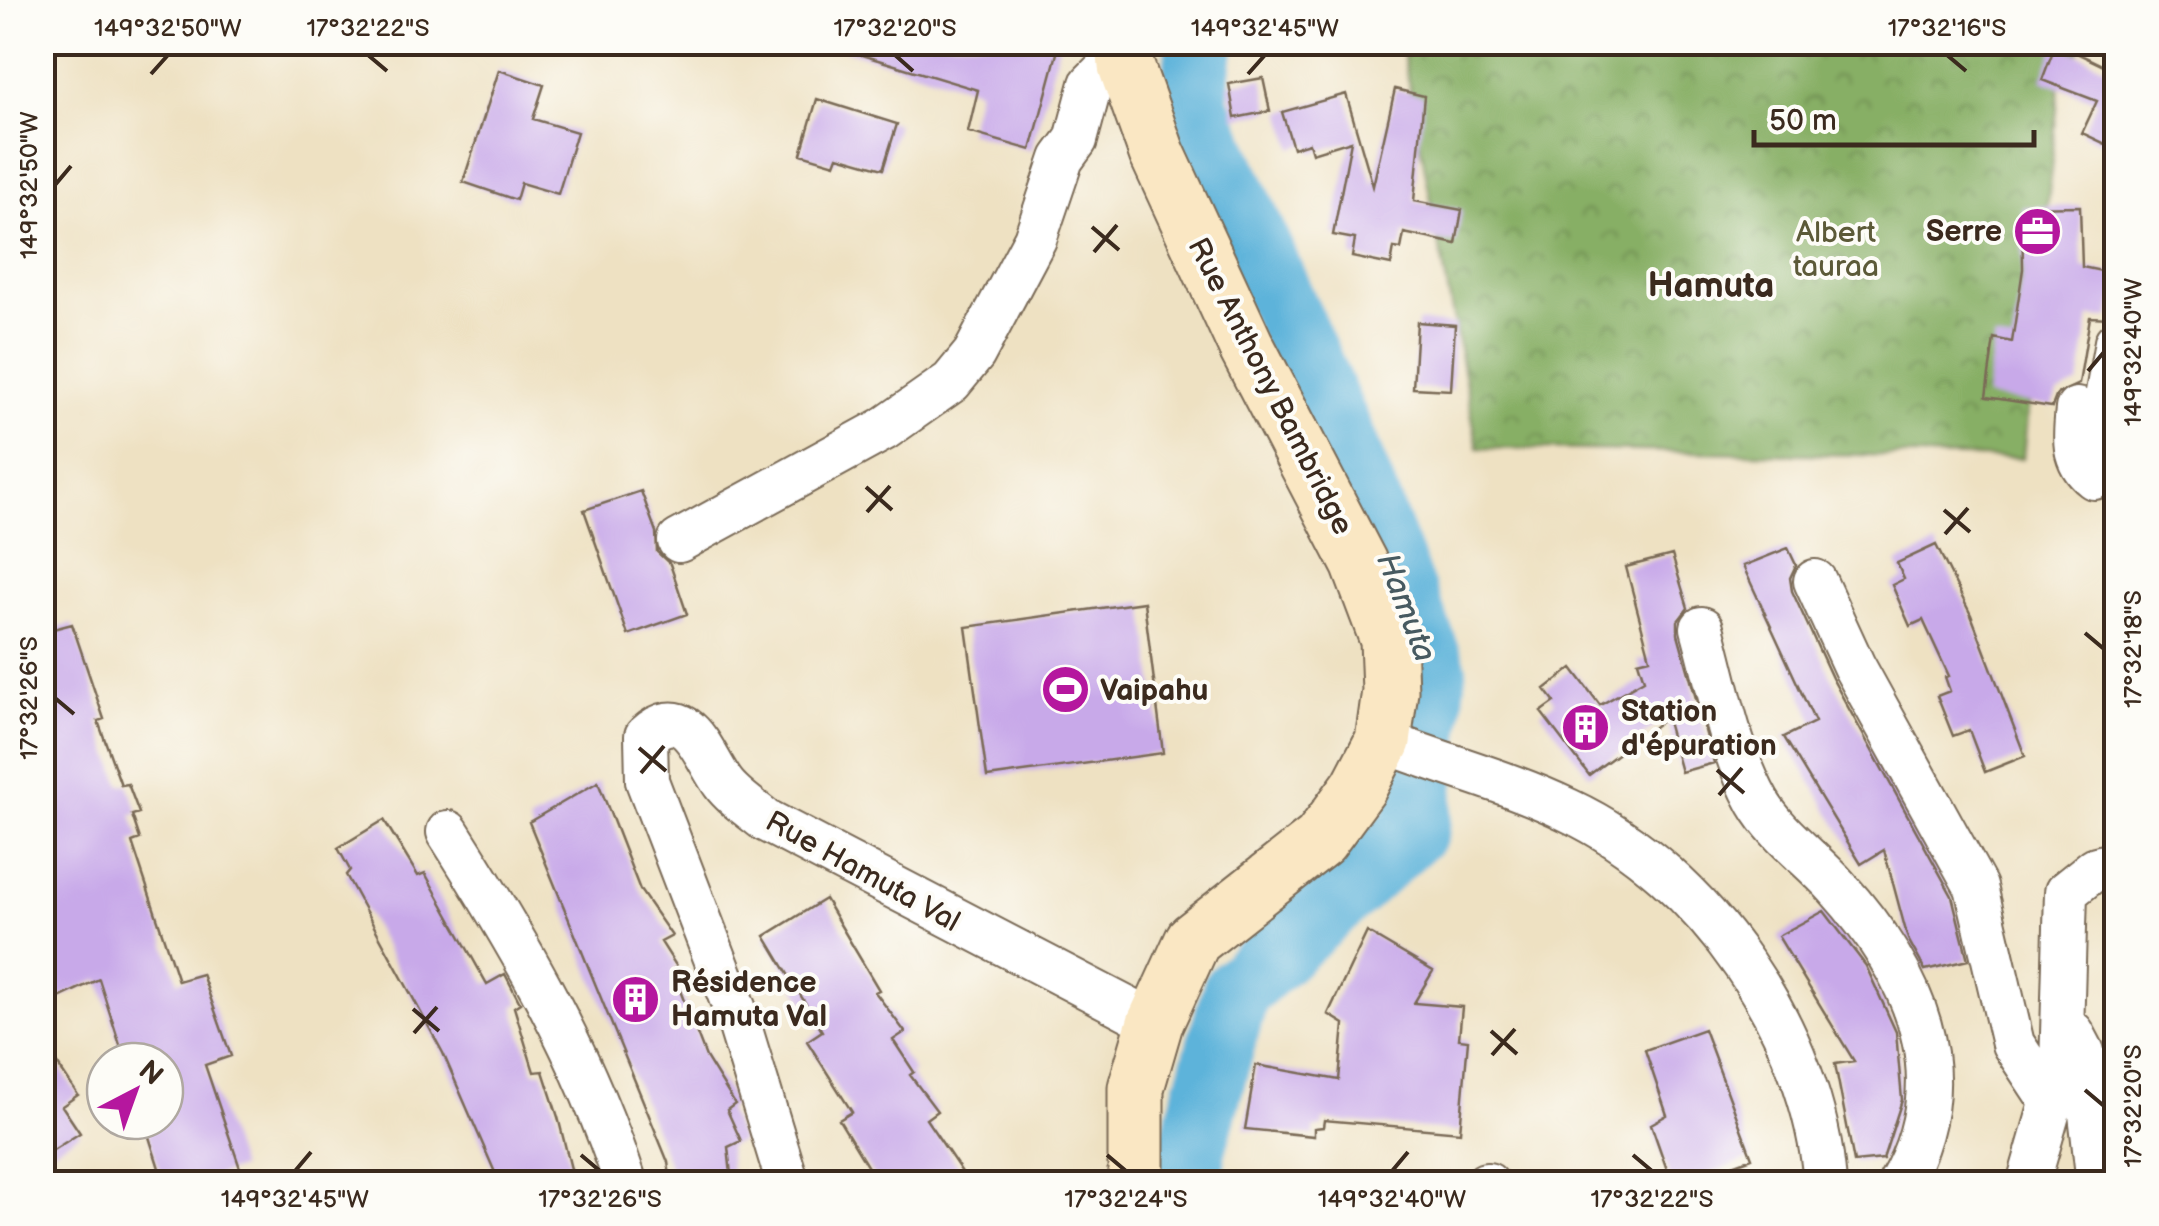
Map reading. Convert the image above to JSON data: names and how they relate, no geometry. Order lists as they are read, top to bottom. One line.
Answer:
{"streets":{"main road":["Rue Anthony Bambridge"],"street":["Rue Hamuta Val"]},"crossings":[["Rue Anthony Bambridge","Rue Hamuta Val"]],"districts":["Hamuta"],"water":["Hamuta"],"parks":["Albert tauraa"],"places":{"office":["Serre"],"sports":["Vaipahu"],"building":["Station d'épuration","Résidence Hamuta Val"]},"scale_bar":"50 m","north":"top right","coordinates":["149°32'50\"W","17°32'22\"S","17°32'20\"S","149°32'45\"W","17°32'16\"S","149°32'40\"W","17°32'18\"S","17°32'26\"S","17°32'24\"S"]}
